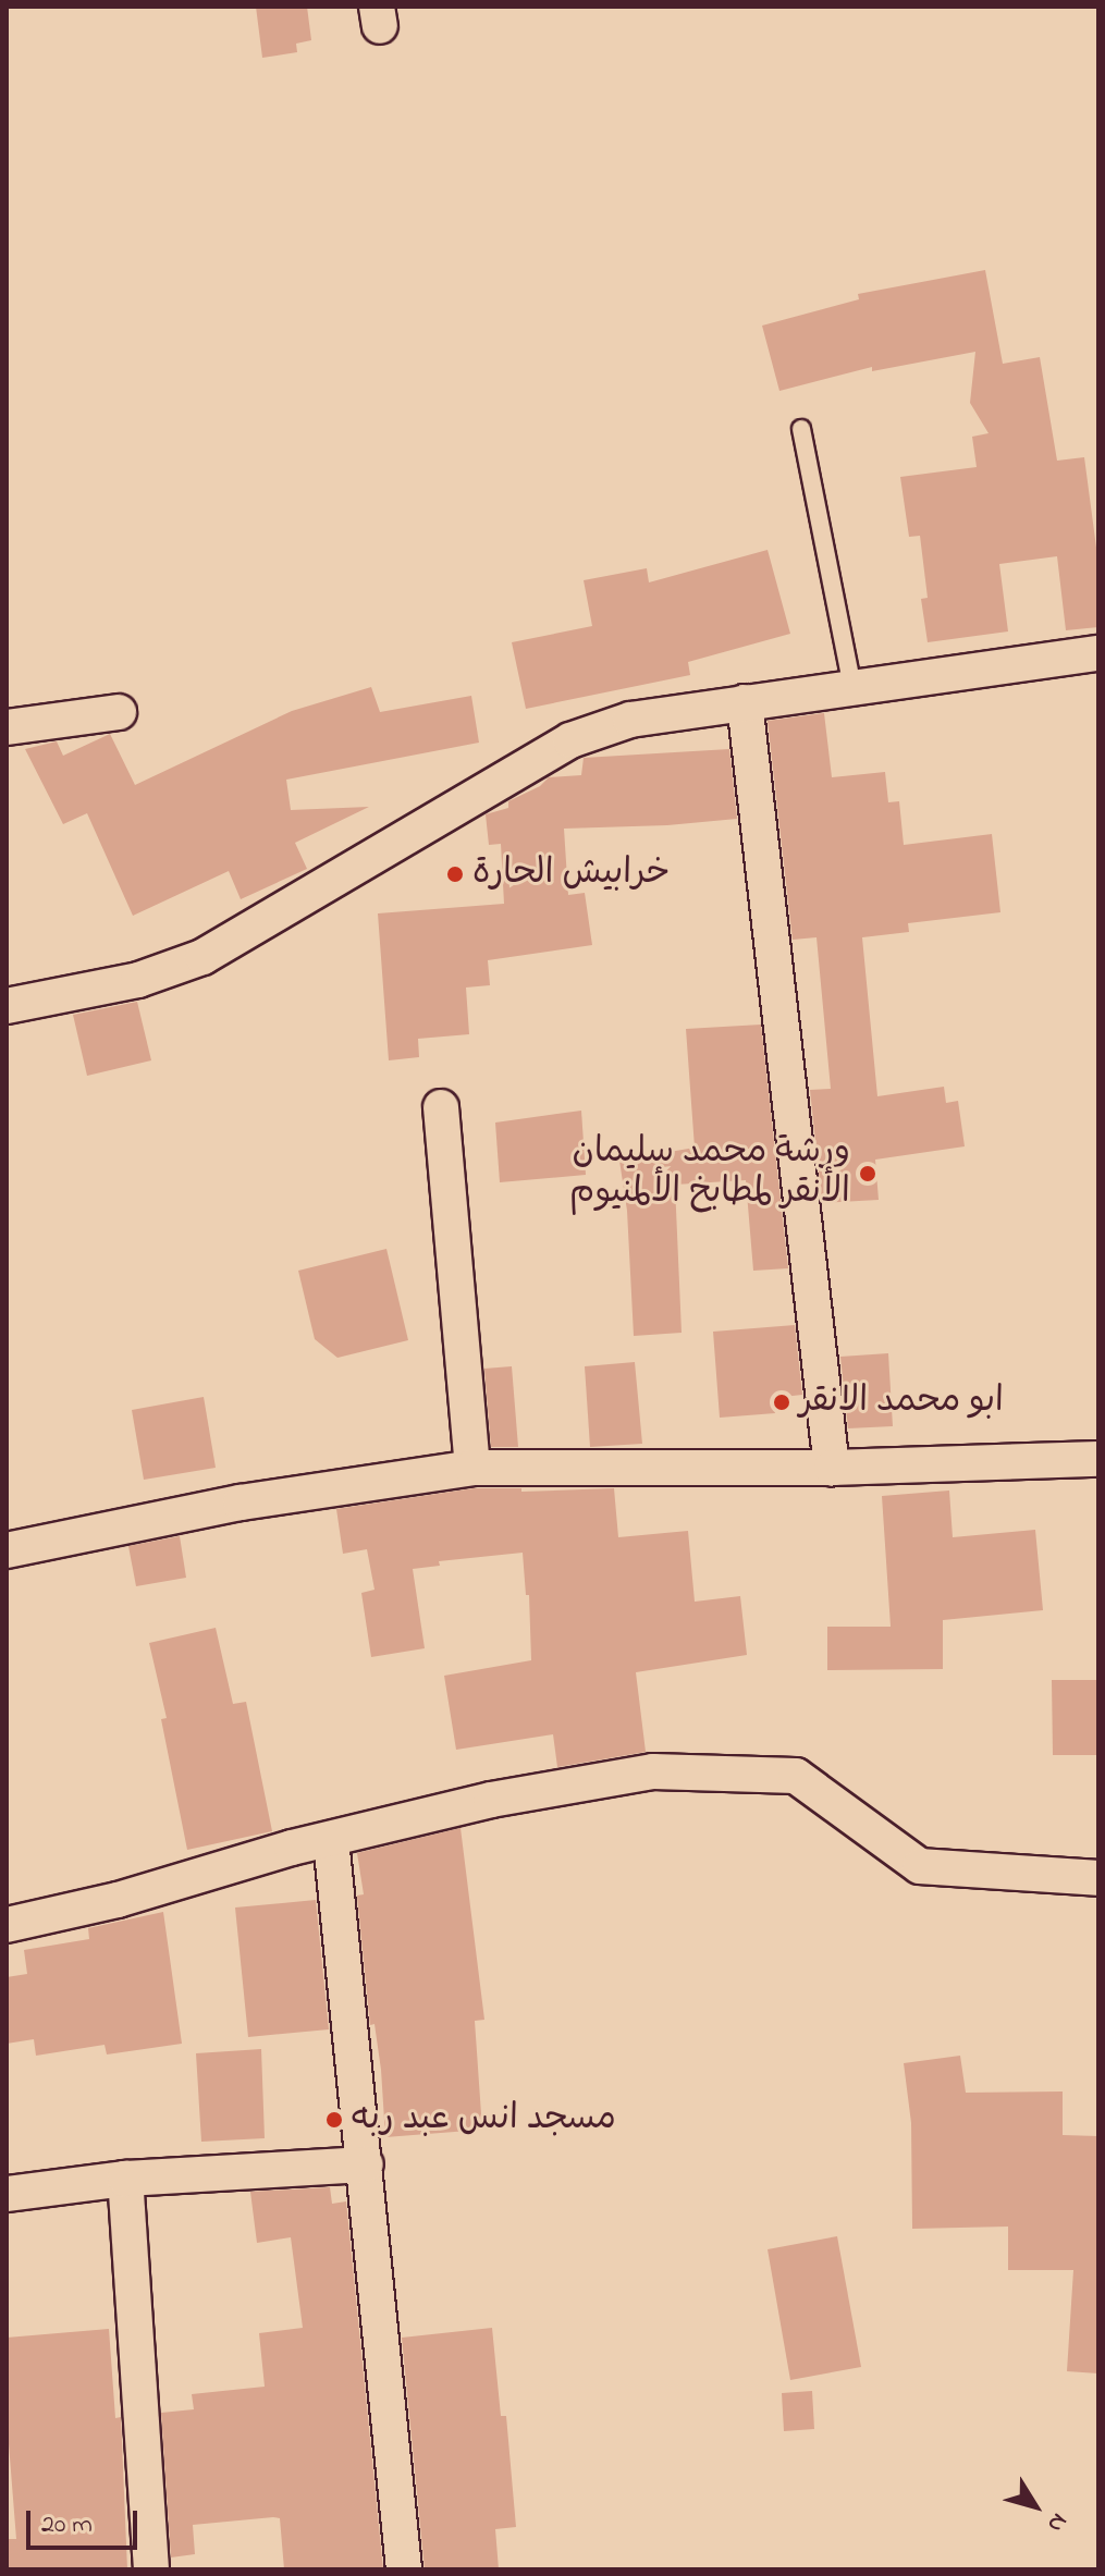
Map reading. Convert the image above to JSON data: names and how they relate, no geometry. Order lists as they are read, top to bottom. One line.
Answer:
{"places":["خرابيش الحارة","ورشة محمد سليمان الأنقر لمطابخ الألمنيوم","ابو محمد الانقر","مسجد انس عبد ربه"],"scale_bar":"20 m","north":"bottom right"}
